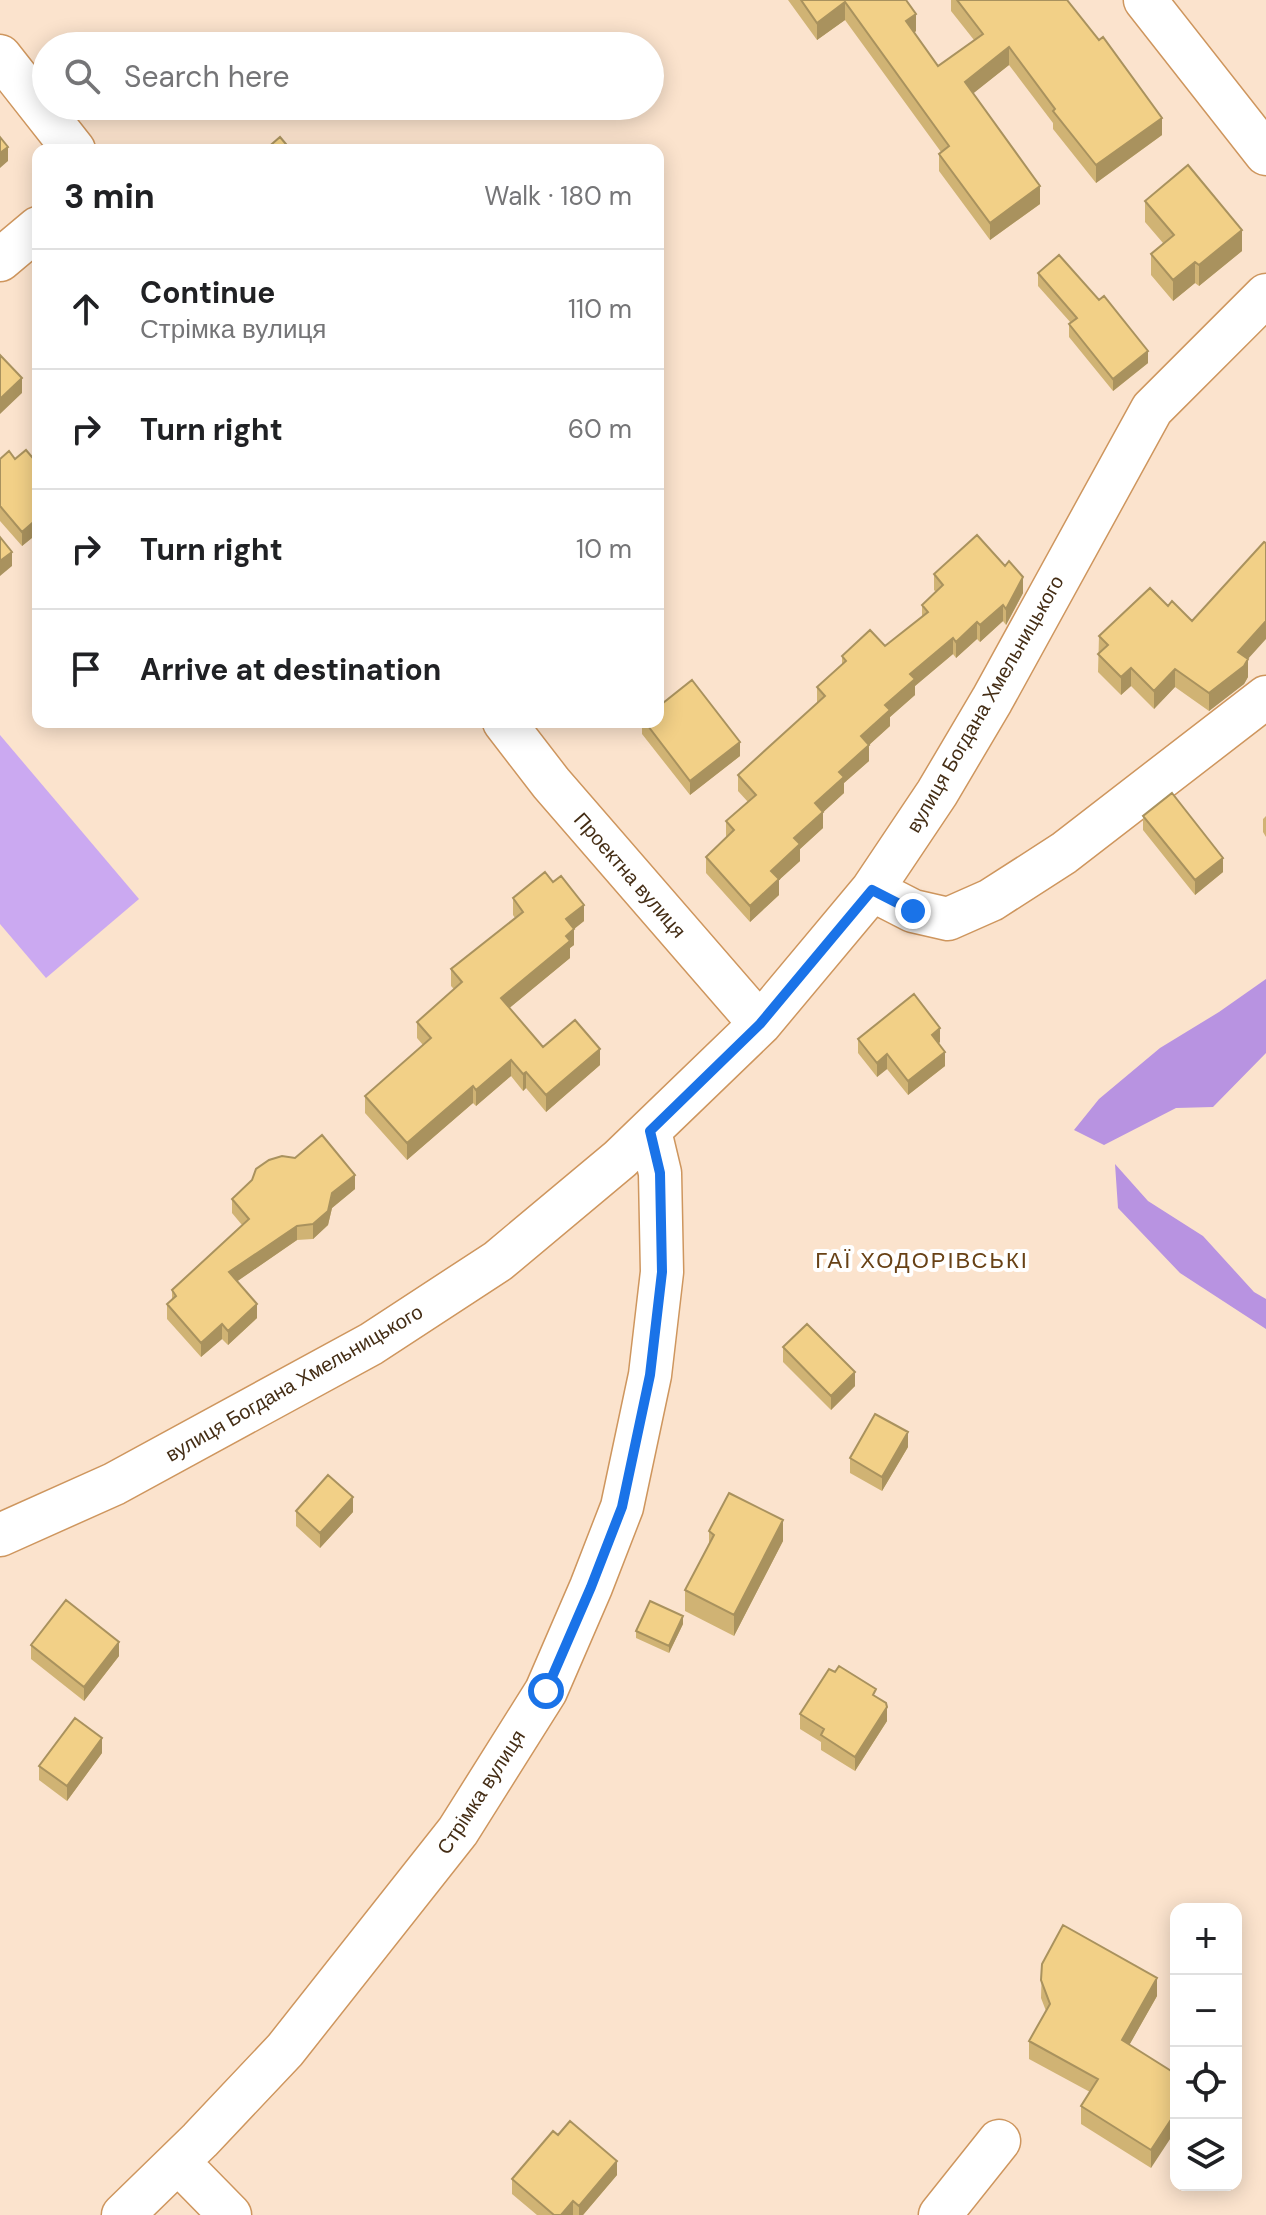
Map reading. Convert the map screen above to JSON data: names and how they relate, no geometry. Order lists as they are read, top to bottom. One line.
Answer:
{"streets":{"street":["вулиця Богдана Хмельницького","Проектна вулиця","Стрімка вулиця"]},"crossings":[["вулиця Богдана Хмельницького","Проектна вулиця"],["вулиця Богдана Хмельницького","Стрімка вулиця"]],"districts":["ГАЇ ХОДОРІВСЬКІ"],"page":{"search":"Search here","heading":["3 min","Walk · 180 m"],"list":[["Continue","Стрімка вулиця","110 m"],["Turn right","60 m"],["Turn right","10 m"],"Arrive at destination"],"map_buttons":["+","−"]}}
